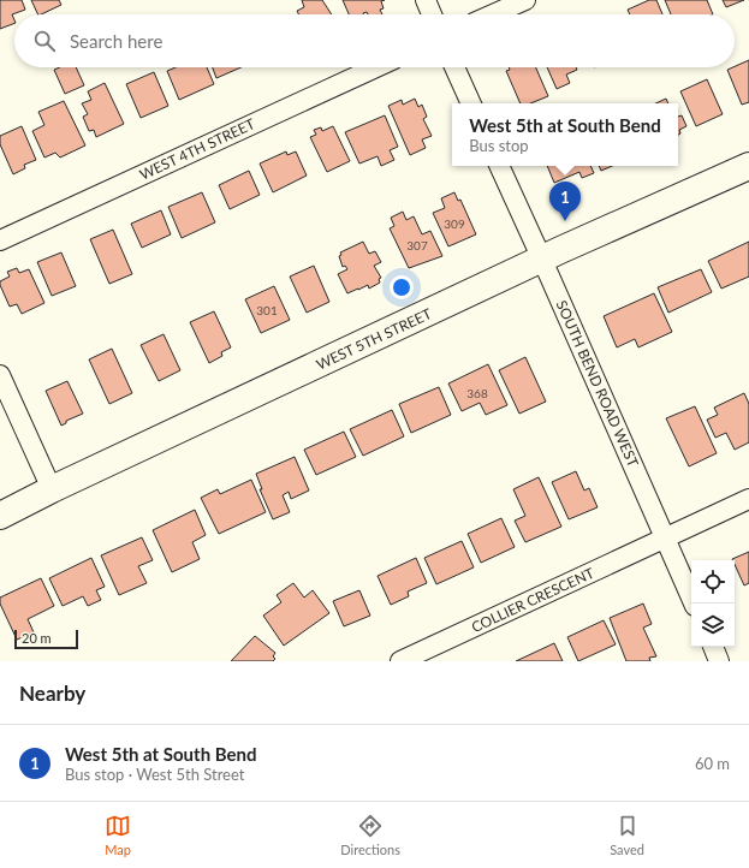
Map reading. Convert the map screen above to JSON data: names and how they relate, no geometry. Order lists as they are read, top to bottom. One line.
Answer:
{"streets":{"main road":["WEST 5TH STREET"],"street":["WEST 4TH STREET","SOUTH BEND ROAD WEST","COLLIER CRESCENT"]},"crossings":[["WEST 5TH STREET","SOUTH BEND ROAD WEST"],["SOUTH BEND ROAD WEST","COLLIER CRESCENT"]],"house_numbers":["309","307","301","368"],"scale_bar":"20 m","page":{"search":"Search here","popup":["West 5th at South Bend","Bus stop"],"pins":"1","scale":"20 m","heading":"Nearby","list":[{"mark":"1","name":"West 5th at South Bend","note":"Bus stop · West 5th Street","value":"60 m"}],"nav":["Map","Directions","Saved"]}}
